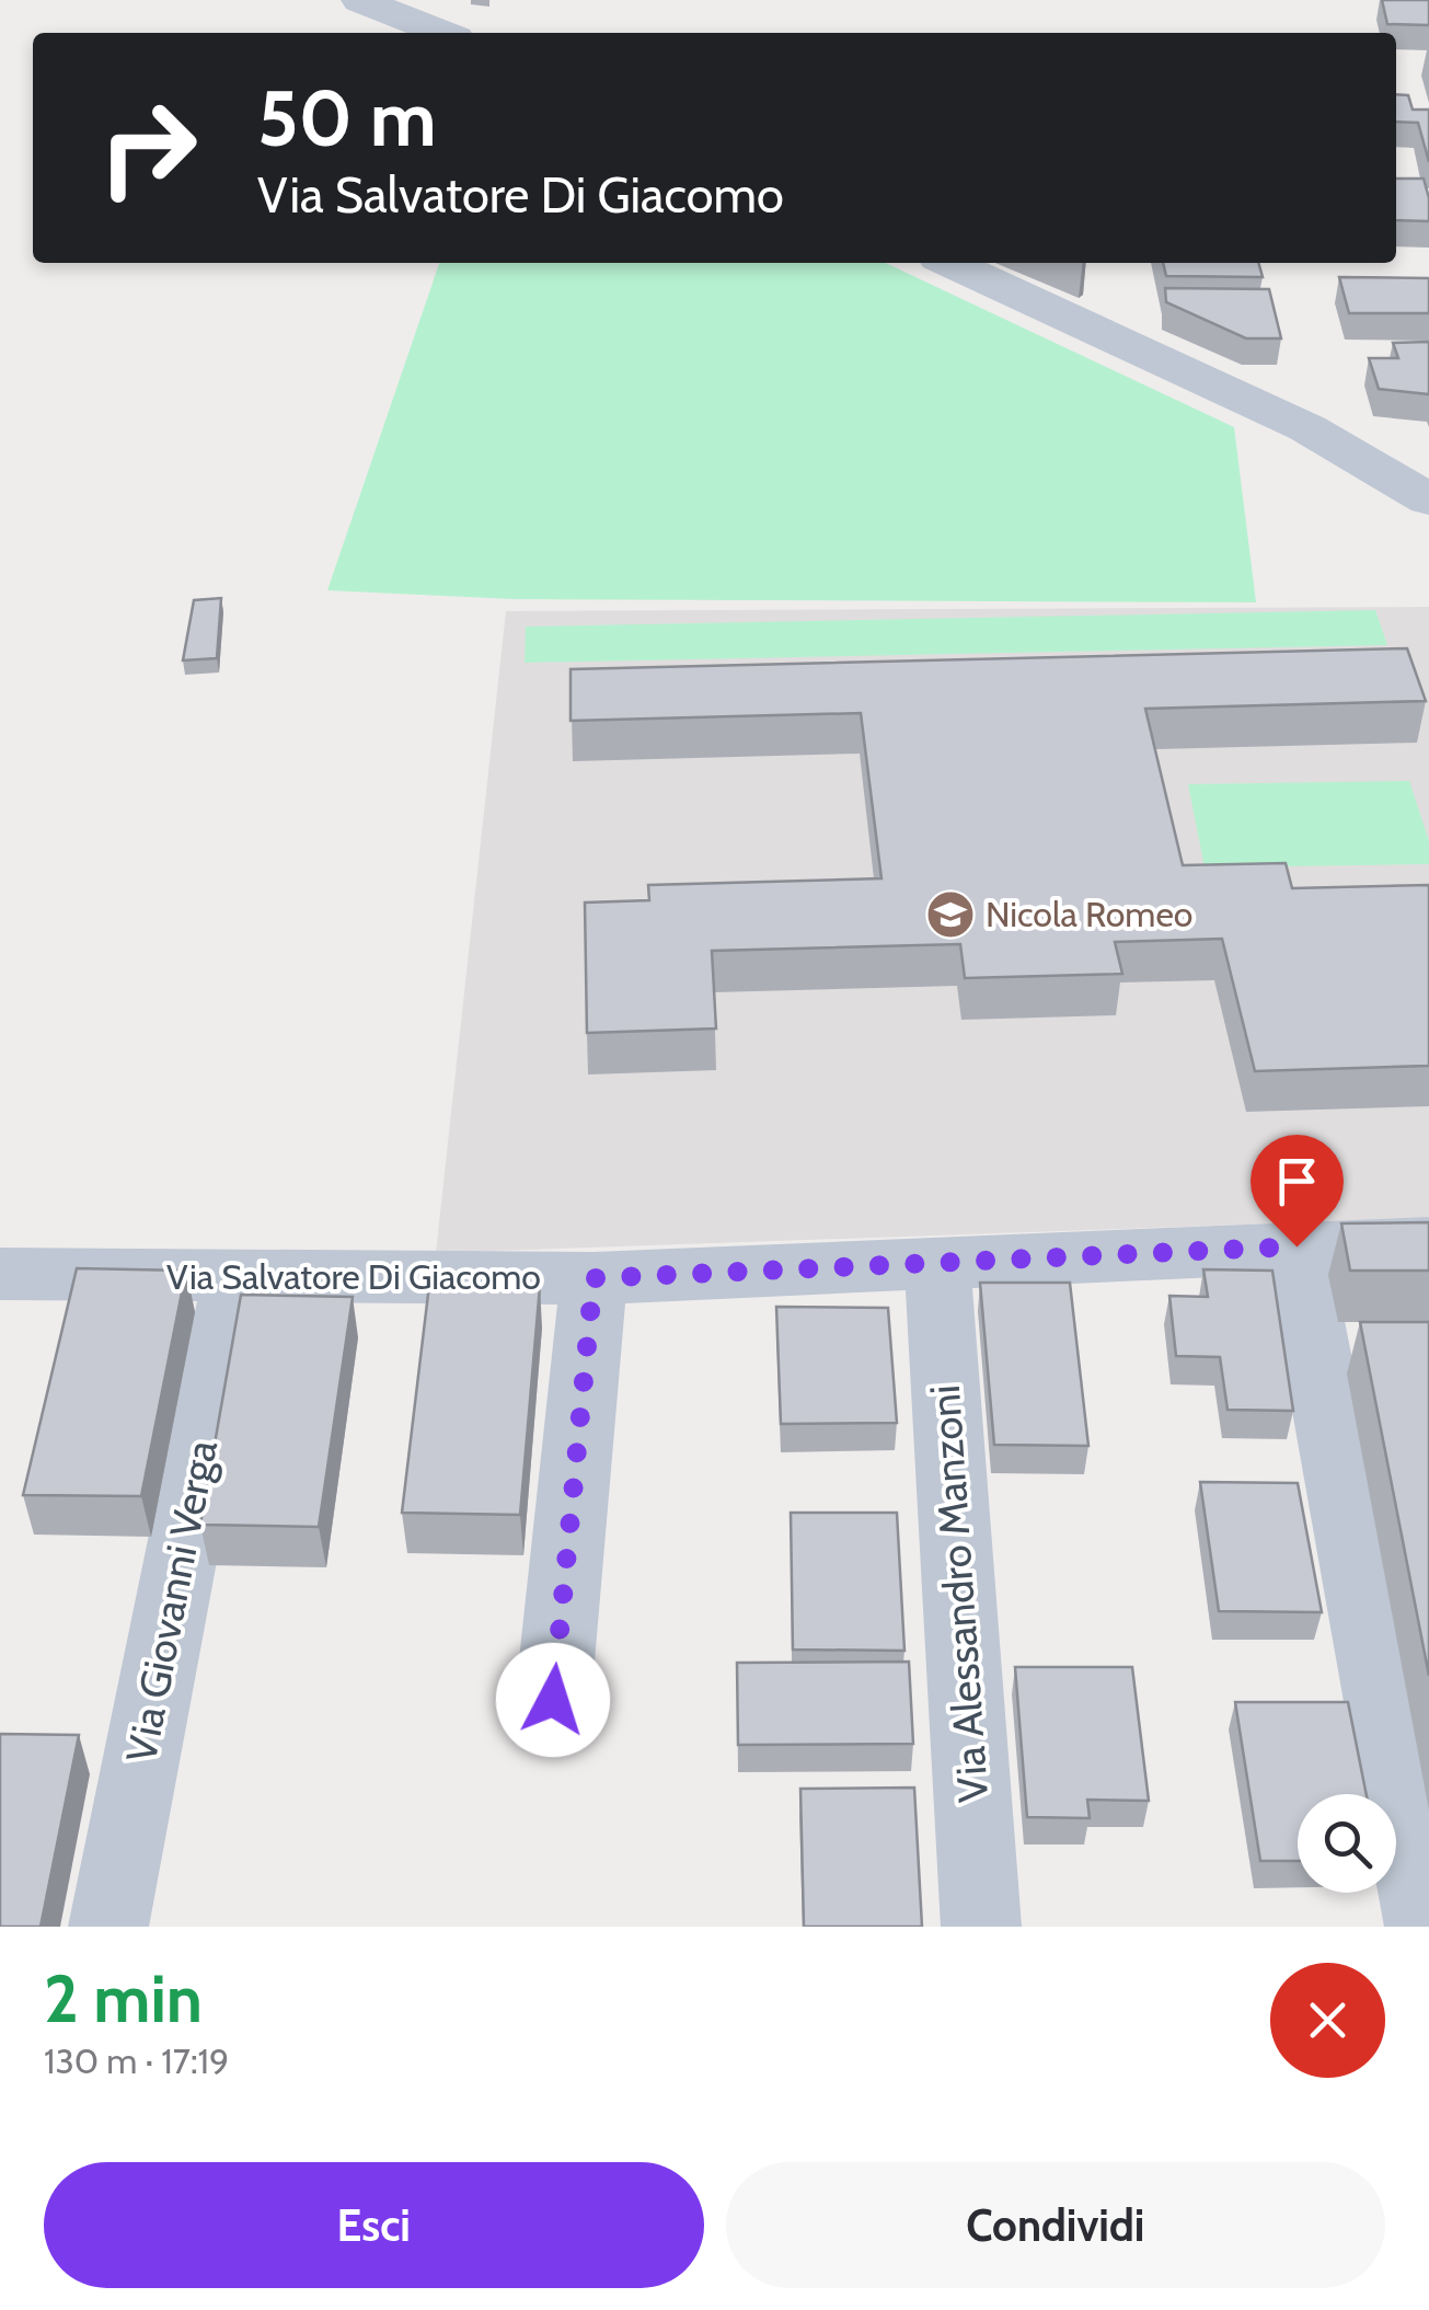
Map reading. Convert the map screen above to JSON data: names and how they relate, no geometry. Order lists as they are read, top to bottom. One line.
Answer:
{"streets":{"street":["Via Salvatore Di Giacomo","Via Alessandro Manzoni","Via Giovanni Verga"]},"crossings":[["Via Salvatore Di Giacomo","Via Alessandro Manzoni"],["Via Salvatore Di Giacomo","Via Giovanni Verga"]],"places":{"school or university":["Nicola Romeo"]},"page":{"turn":["50 m","Via Salvatore Di Giacomo"],"heading":["2 min","130 m · 17:19"],"buttons":["Esci","Condividi"]}}
